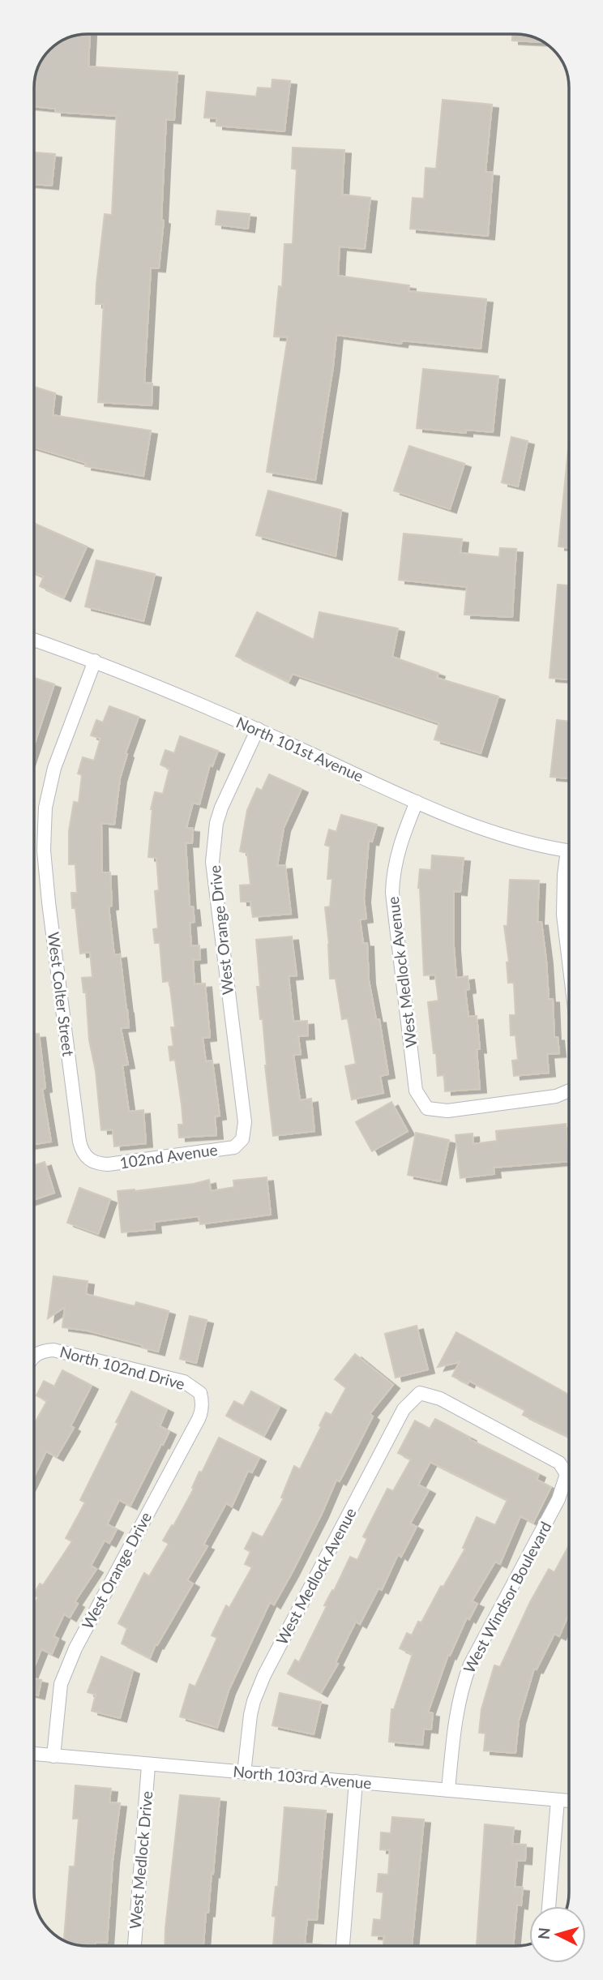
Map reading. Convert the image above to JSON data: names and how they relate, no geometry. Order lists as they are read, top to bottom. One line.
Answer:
{"streets":{"street":["North 101st Avenue","West Orange Drive","West Medlock Avenue","West Colter Street","102nd Avenue","North 102nd Drive","West Windsor Boulevard","North 103rd Avenue","West Medlock Drive"]},"crossings":[["North 101st Avenue","West Orange Drive"],["North 101st Avenue","West Medlock Avenue"],["North 101st Avenue","West Colter Street"],["West Orange Drive","102nd Avenue"],["West Orange Drive","North 102nd Drive"],["West Orange Drive","North 103rd Avenue"],["West Medlock Avenue","West Windsor Boulevard"],["West Medlock Avenue","North 103rd Avenue"],["West Colter Street","102nd Avenue"],["West Windsor Boulevard","North 103rd Avenue"],["North 103rd Avenue","West Medlock Drive"]],"north":"left"}
